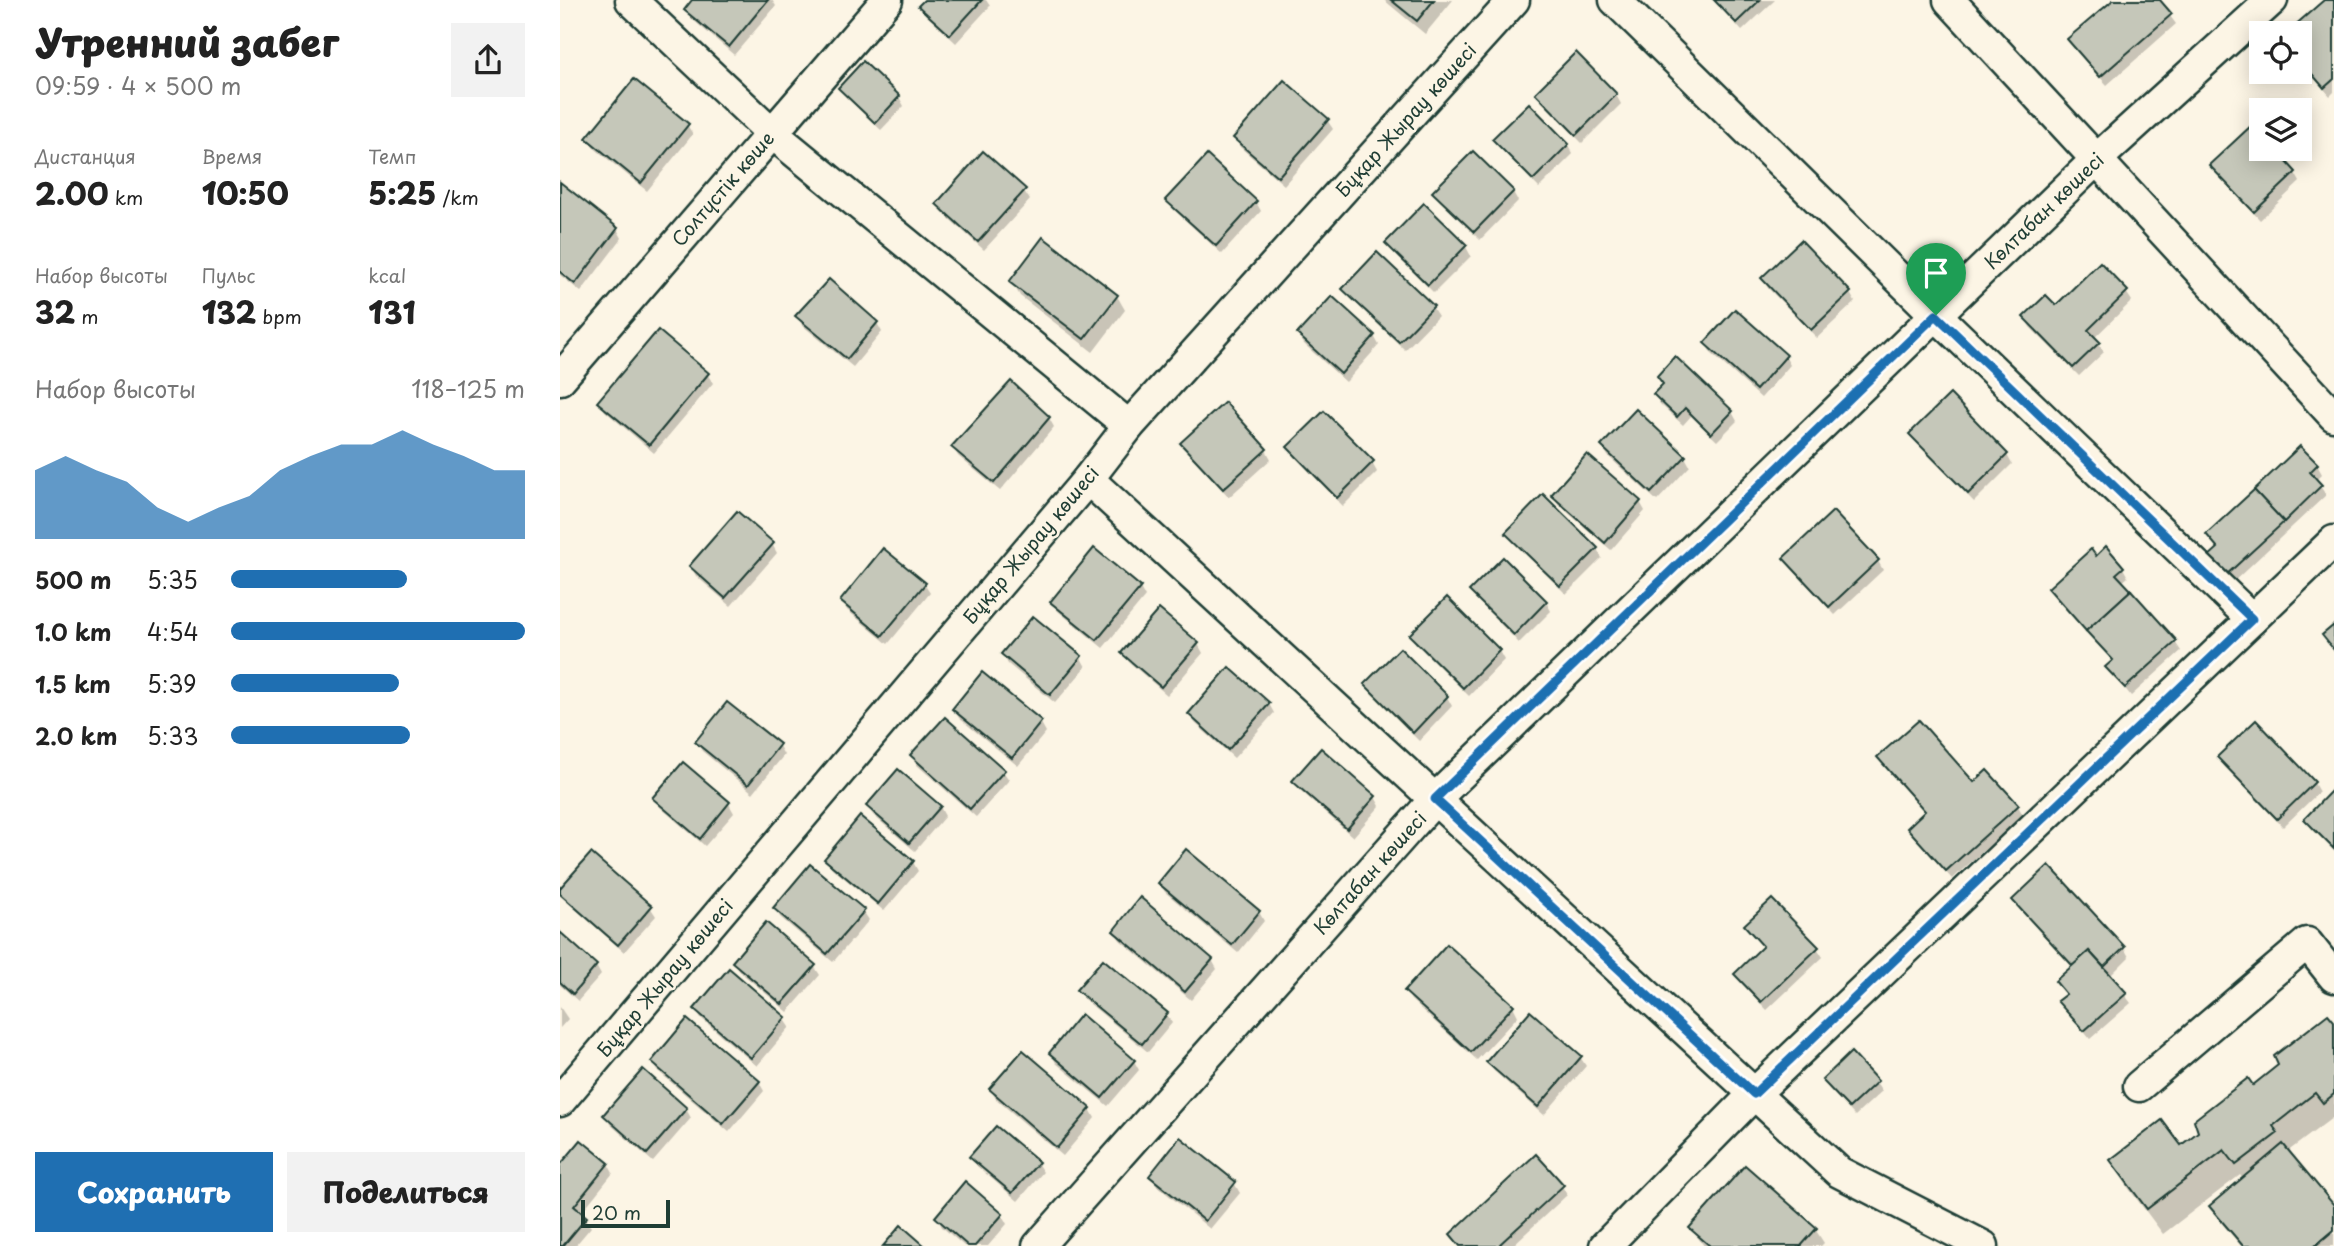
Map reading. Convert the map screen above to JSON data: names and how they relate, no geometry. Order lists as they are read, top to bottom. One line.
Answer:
{"streets":{"street":["Бұқар Жырау көшесі","Солтүстік көше","Көлтабан көшесі"]},"scale_bar":"20 m","page":{"heading":["Утренний забег","09:59 · 4 × 500 m"],"stats":[["Дистанция","2.00 km"],["Время","10:50"],["Темп","5:25 /km"],["Набор высоты","32 m"],["Пульс","132 bpm"],["kcal","131"]],"chart":["Набор высоты","118–125 m"],"list":[{"name":"500 m","note":"5:35"},{"name":"1.0 km","note":"4:54"},{"name":"1.5 km","note":"5:39"},{"name":"2.0 km","note":"5:33"}],"buttons":["Сохранить","Поделиться"],"scale":"20 m"}}
